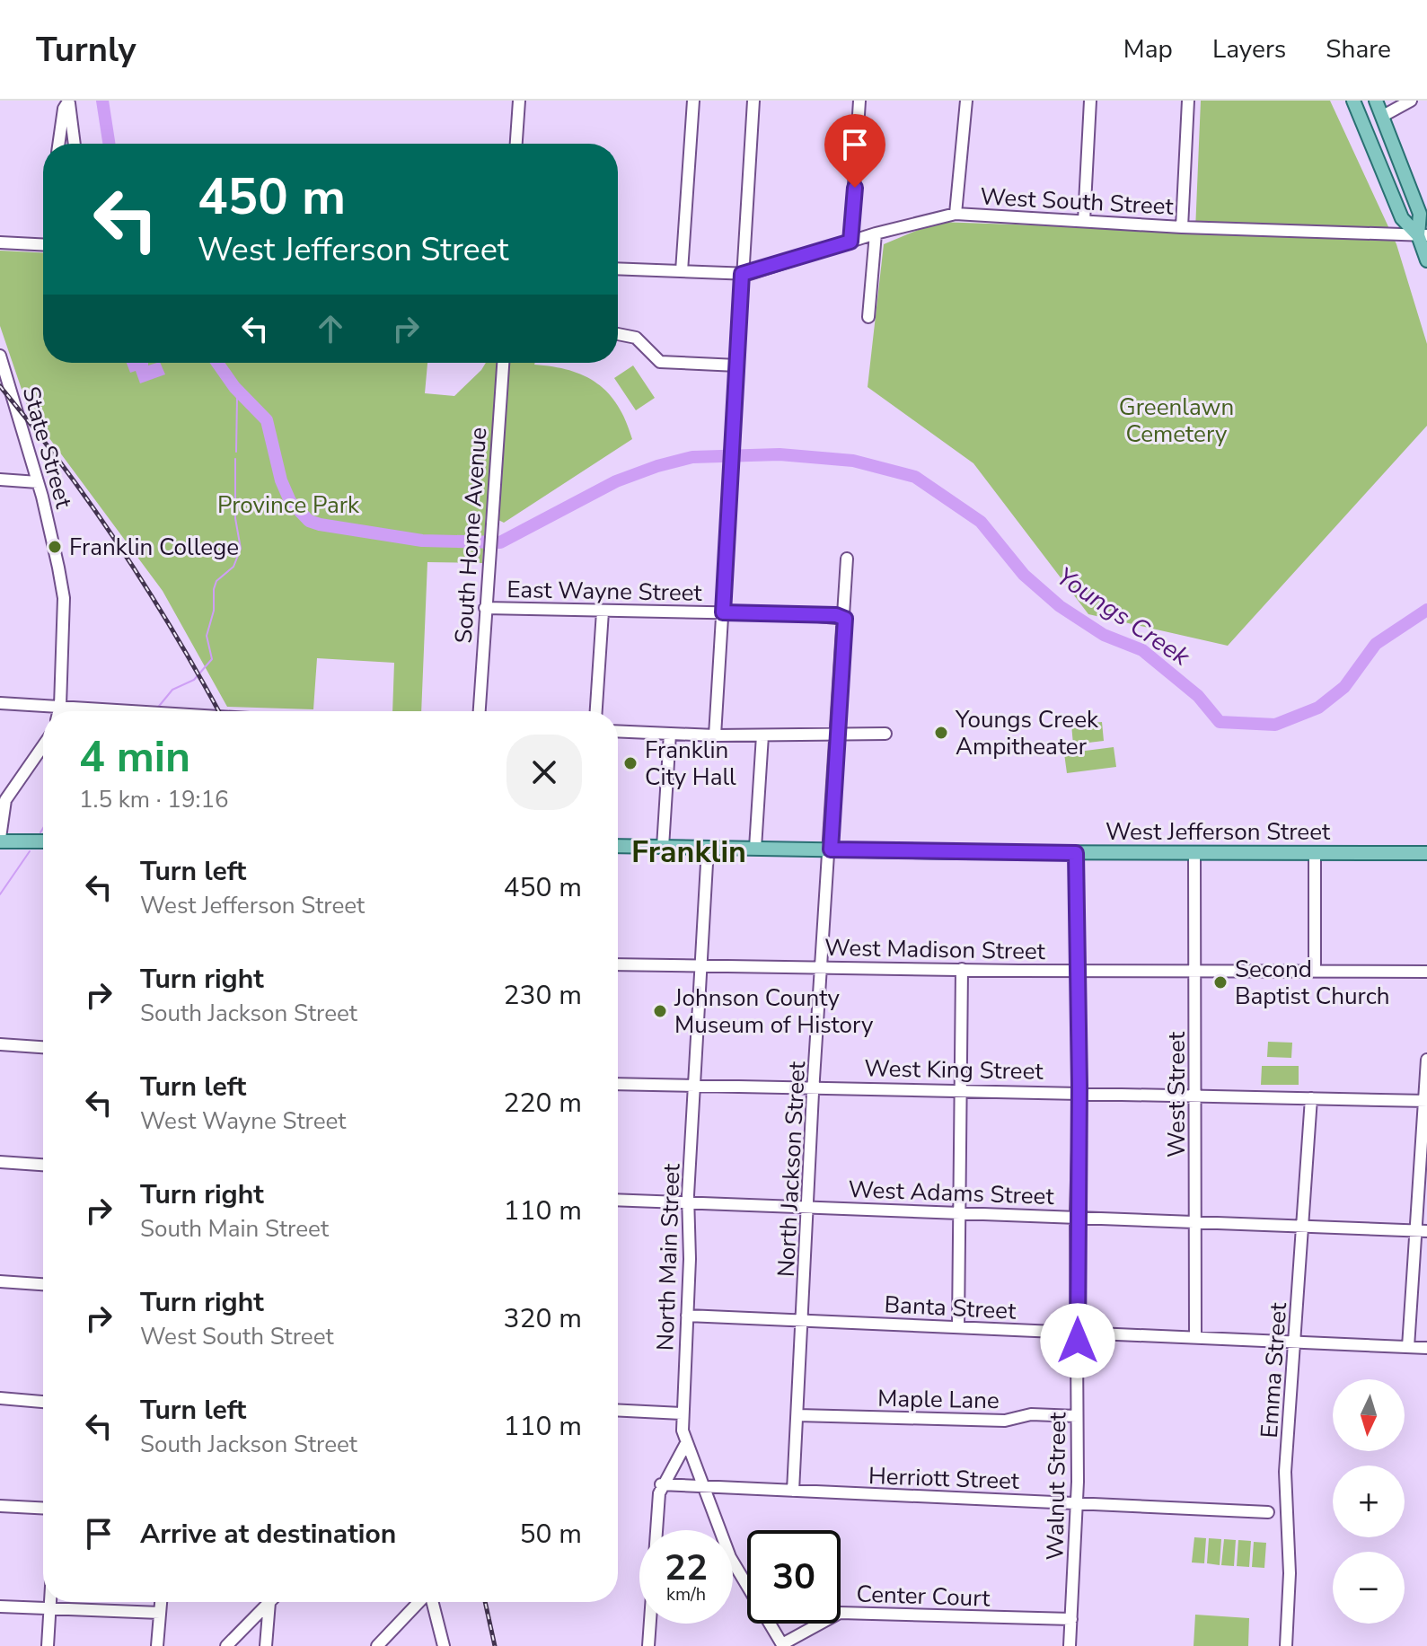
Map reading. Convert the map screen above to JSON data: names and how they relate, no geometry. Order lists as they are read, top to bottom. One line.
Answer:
{"streets":{"main road":["West Jefferson Street"],"street":["West South Street","State Street","South Home Avenue","East Wayne Street","West Madison Street","West King Street","West Street","North Jackson Street","West Adams Street","North Main Street","Banta Street","Emma Street","Maple Lane","Herriott Street","Walnut Street","Center Court"]},"crossings":[["South Home Avenue","East Wayne Street"],["East Wayne Street","North Jackson Street"],["West Jefferson Street","West Street"],["West Jefferson Street","North Jackson Street"],["West Jefferson Street","North Main Street"],["West Jefferson Street","Walnut Street"],["West Madison Street","West Street"],["West Madison Street","North Jackson Street"],["West Madison Street","North Main Street"],["West Madison Street","Walnut Street"],["West King Street","West Street"],["West King Street","North Jackson Street"],["West King Street","North Main Street"],["West King Street","Emma Street"],["West King Street","Walnut Street"],["West Street","West Adams Street"],["West Street","Banta Street"],["North Jackson Street","West Adams Street"],["North Jackson Street","Banta Street"],["North Jackson Street","Maple Lane"],["North Jackson Street","Herriott Street"],["West Adams Street","North Main Street"],["West Adams Street","Emma Street"],["West Adams Street","Walnut Street"],["North Main Street","Banta Street"],["North Main Street","Herriott Street"],["North Main Street","Center Court"],["Banta Street","Emma Street"],["Banta Street","Walnut Street"],["Maple Lane","Walnut Street"],["Herriott Street","Walnut Street"],["Walnut Street","Center Court"]],"districts":["Franklin"],"water":["Youngs Creek"],"parks":["Greenlawn Cemetery","Province Park"],"places":["Franklin College","Youngs Creek Ampitheater","Franklin City Hall","Second Baptist Church","Johnson County Museum of History"],"north":"bottom","page":{"header":"Turnly","nav":["Map","Layers","Share"],"turn":["450 m","West Jefferson Street"],"heading":["4 min","1.5 km · 19:16"],"list":[{"name":"Turn left","note":"West Jefferson Street","value":"450 m"},{"name":"Turn right","note":"South Jackson Street","value":"230 m"},{"name":"Turn left","note":"West Wayne Street","value":"220 m"},{"name":"Turn right","note":"South Main Street","value":"110 m"},{"name":"Turn right","note":"West South Street","value":"320 m"},{"name":"Turn left","note":"South Jackson Street","value":"110 m"},{"name":"Arrive at destination","value":"50 m"}],"map_buttons":["+","−"],"speed":"22 km/h","limit":"30"}}
